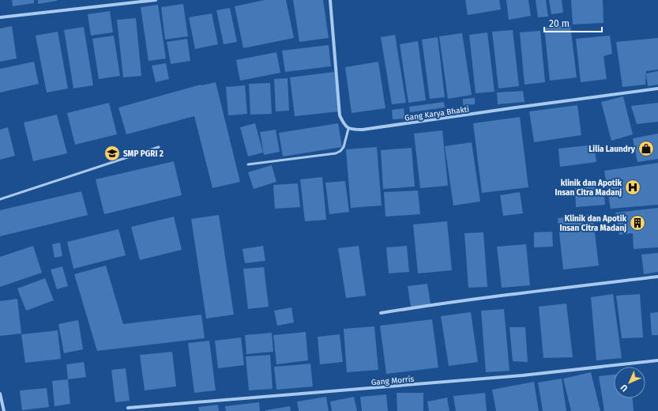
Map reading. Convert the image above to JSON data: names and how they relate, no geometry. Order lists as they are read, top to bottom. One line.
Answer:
{"streets":{"street":["Gang Karya Bhakti","Gang Morris"]},"places":{"shop":["Lilia Laundry"],"school or university":["SMP PGRI 2"],"hospital":["klinik dan Apotik Insan Citra Madanj"],"building":["Klinik dan Apotik Insan Citra Madanj"]},"scale_bar":"20 m","north":"bottom left"}
